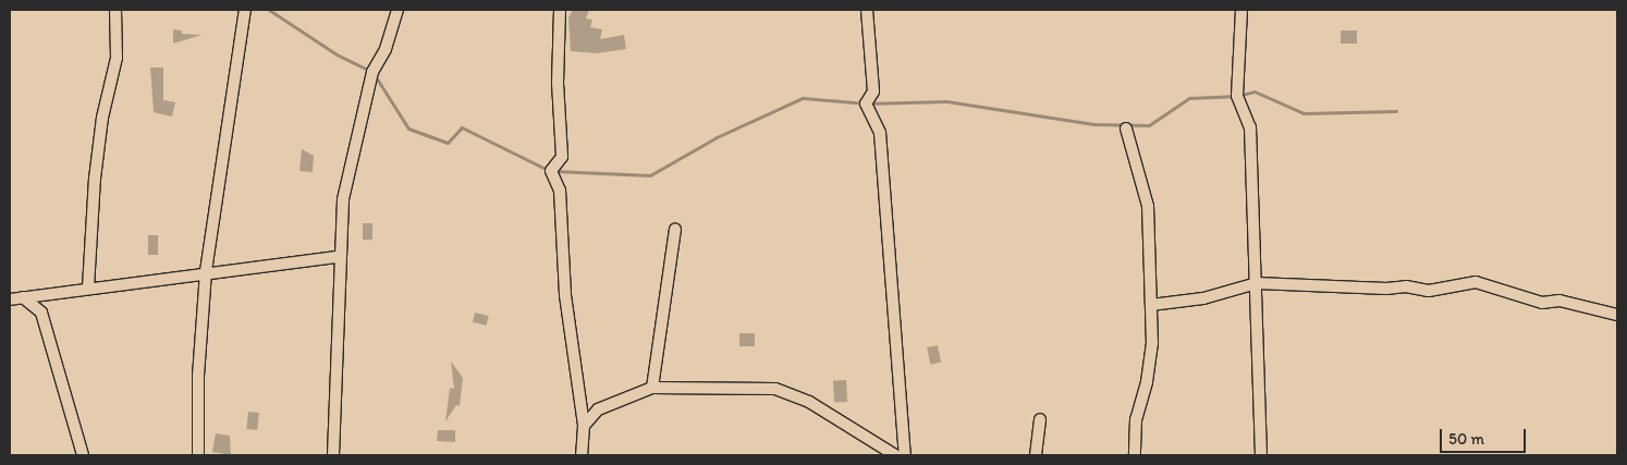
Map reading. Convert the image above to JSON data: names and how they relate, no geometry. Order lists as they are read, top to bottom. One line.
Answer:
{"scale_bar":"50 m"}
